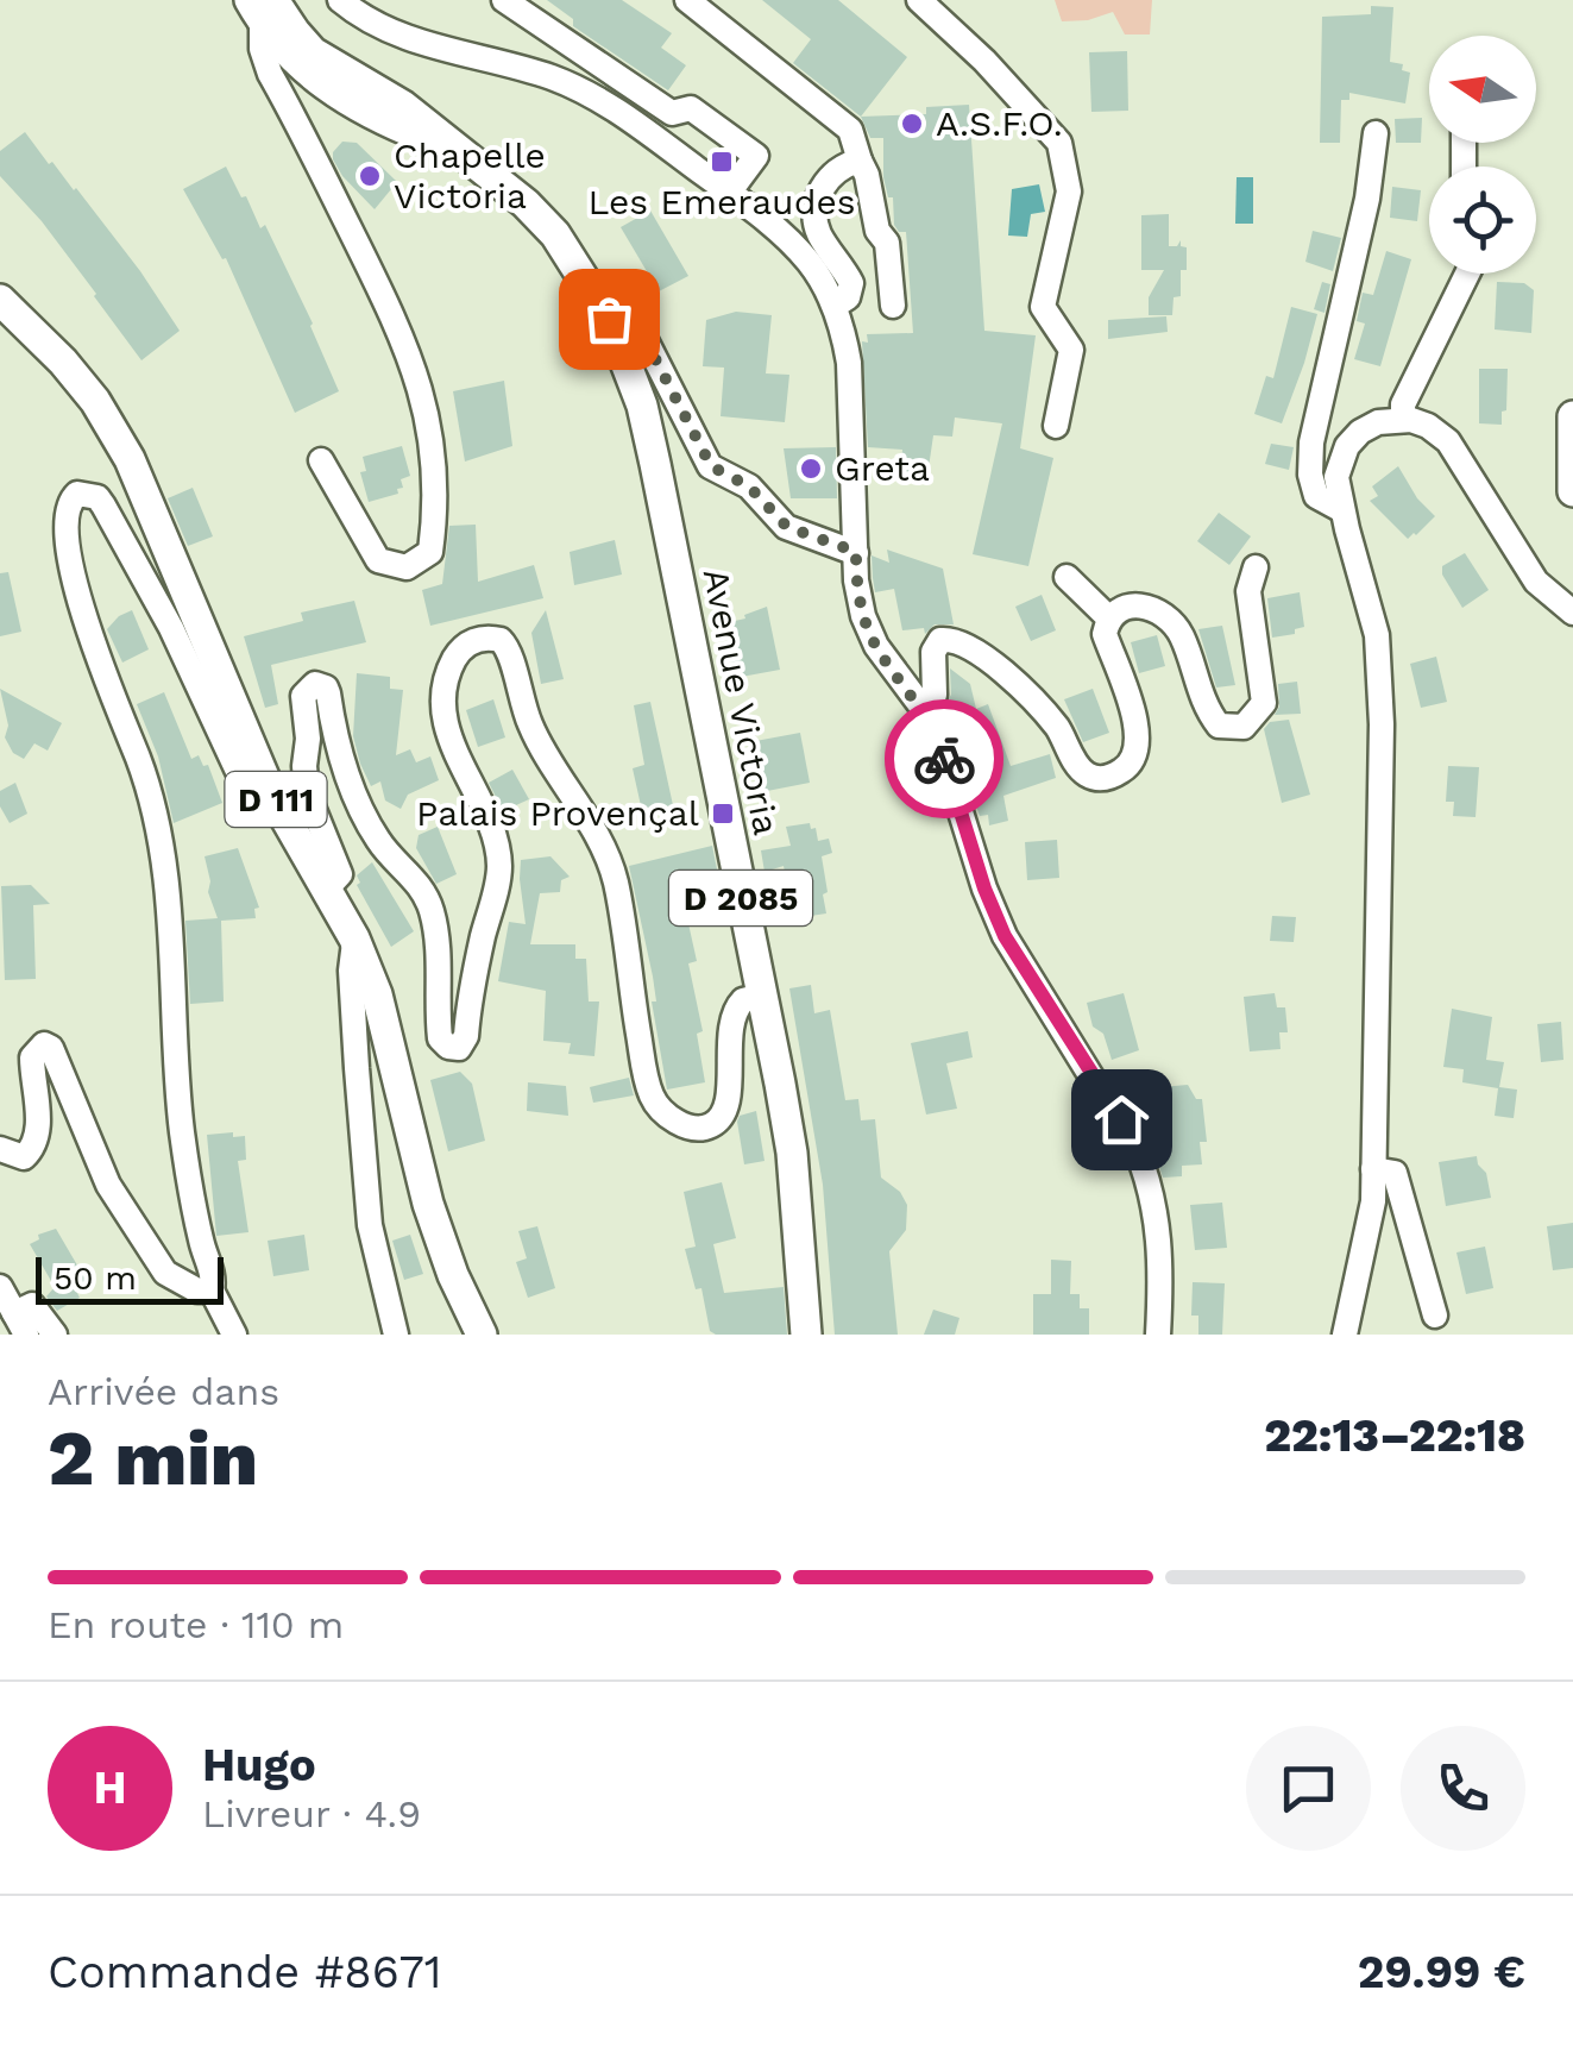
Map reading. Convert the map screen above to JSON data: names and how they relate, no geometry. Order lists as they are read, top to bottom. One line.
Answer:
{"streets":{"main road":["Avenue Victoria","D 111","D 2085"]},"places":{"other":["A.S.F.O.","Chapelle Victoria","Greta"],"transit":["Les Emeraudes","Palais Provençal"]},"scale_bar":"50 m","north":"left","page":{"scale":"50 m","heading":["2 min","Arrivée dans","22:13–22:18"],"panel":["Hugo","Livreur · 4.9","Commande #8671","29.99 €"],"bar":"En route · 110 m","round":"H"}}
